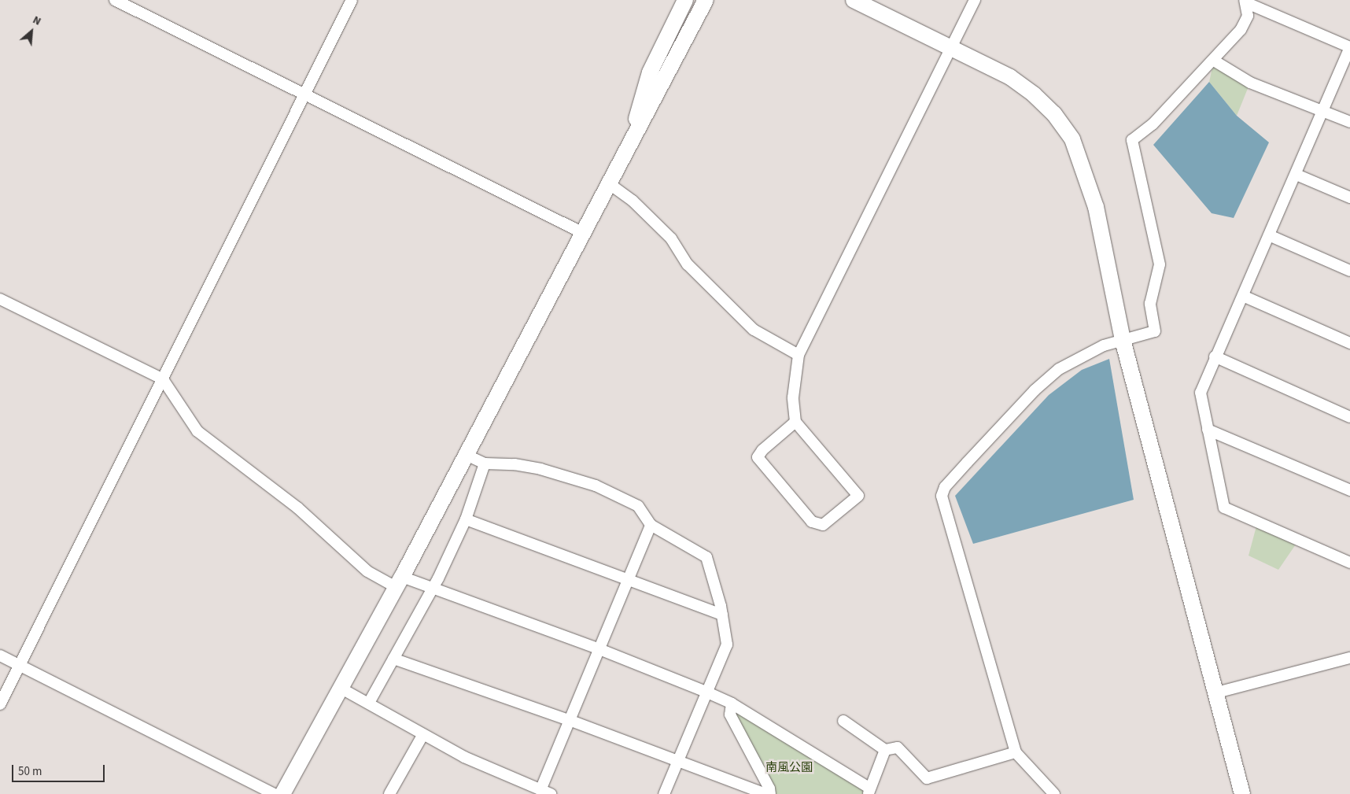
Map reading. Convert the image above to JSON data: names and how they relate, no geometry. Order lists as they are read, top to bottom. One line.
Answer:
{"parks":["南風公園"],"scale_bar":"50 m","north":"top right"}
